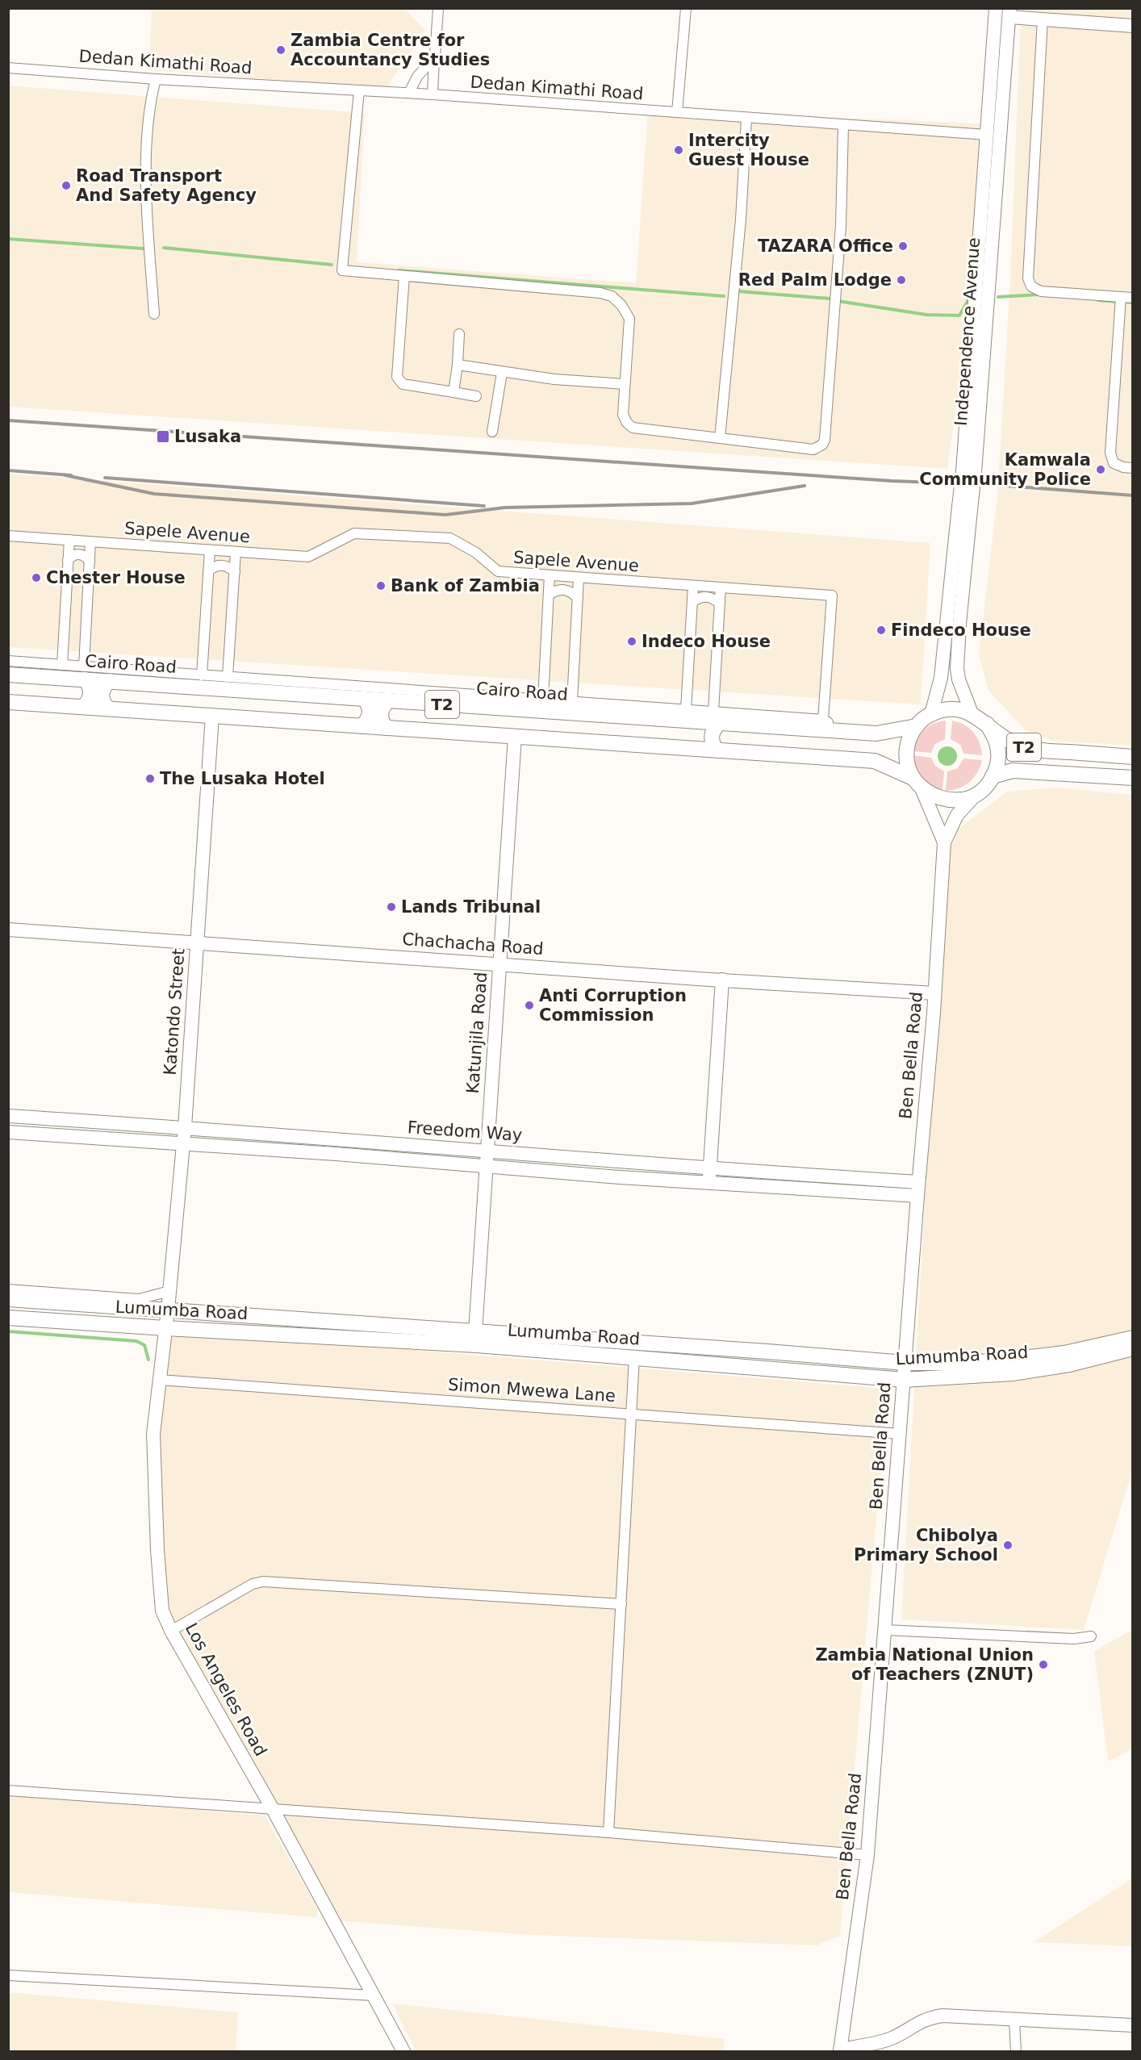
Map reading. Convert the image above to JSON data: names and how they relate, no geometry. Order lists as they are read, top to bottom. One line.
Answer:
{"streets":{"main road":["Independence Avenue","Cairo Road","T2","Chachacha Road","Katondo Street","Katunjila Road","Ben Bella Road","Freedom Way","Lumumba Road","Los Angeles Road"],"street":["Dedan Kimathi Road","Sapele Avenue","Simon Mwewa Lane"]},"crossings":[["Dedan Kimathi Road","Independence Avenue"],["Independence Avenue","Cairo Road"],["Independence Avenue","T2"],["Independence Avenue","Ben Bella Road"],["Cairo Road","T2"],["Cairo Road","Ben Bella Road"],["T2","Katondo Street"],["T2","Katunjila Road"],["T2","Ben Bella Road"],["Chachacha Road","Katondo Street"],["Chachacha Road","Katunjila Road"],["Chachacha Road","Ben Bella Road"],["Katondo Street","Freedom Way"],["Katondo Street","Lumumba Road"],["Katondo Street","Los Angeles Road"],["Katunjila Road","Freedom Way"],["Katunjila Road","Lumumba Road"],["Ben Bella Road","Freedom Way"],["Ben Bella Road","Lumumba Road"],["Ben Bella Road","Simon Mwewa Lane"],["Lumumba Road","Los Angeles Road"],["Simon Mwewa Lane","Los Angeles Road"]],"places":{"other":["Zambia Centre for Accountancy Studies","Intercity Guest House","Road Transport And Safety Agency","TAZARA Office","Red Palm Lodge","Kamwala Community Police","Chester House","Bank of Zambia","Findeco House","Indeco House","The Lusaka Hotel","Lands Tribunal","Anti Corruption Commission","Chibolya Primary School","Zambia National Union of Teachers (ZNUT)"],"transit":["Lusaka"]}}
